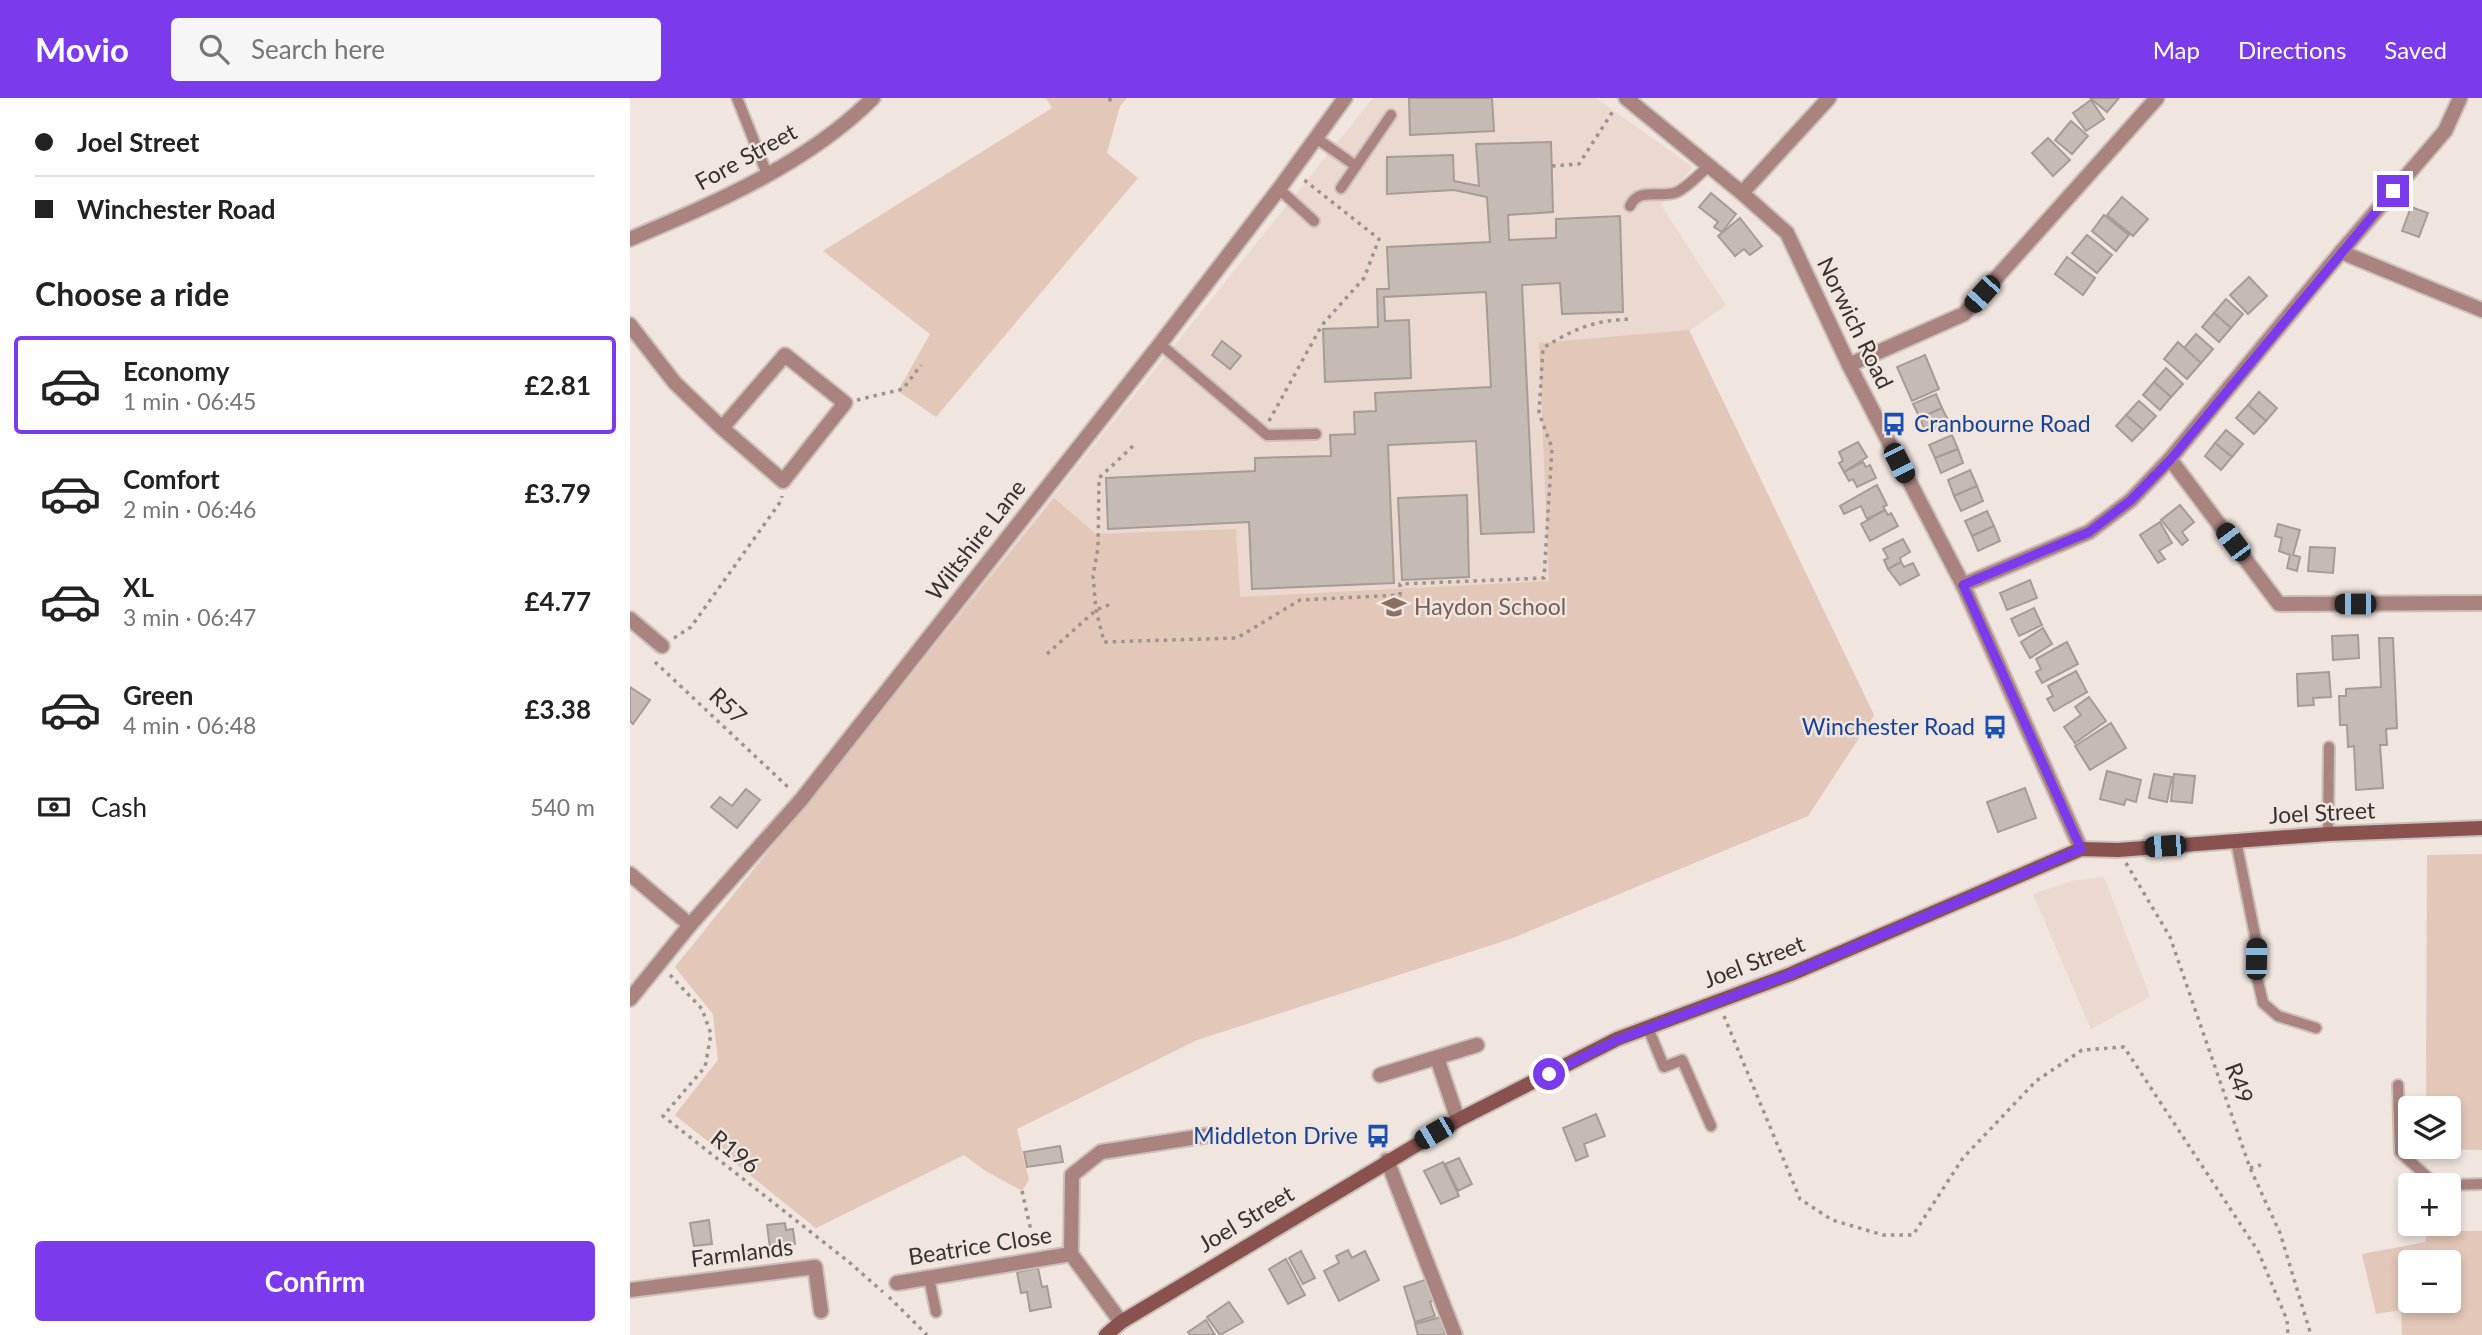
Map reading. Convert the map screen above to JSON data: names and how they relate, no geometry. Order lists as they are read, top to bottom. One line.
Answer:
{"streets":{"main road":["Joel Street"],"street":["Fore Street","Norwich Road","Wiltshire Lane","Beatrice Close","Farmlands"],"path":["R57","R49","R196"]},"crossings":[["Norwich Road","Joel Street"],["Wiltshire Lane","R57"],["Wiltshire Lane","R196"],["Joel Street","R49"]],"places":{"bus stop":["Cranbourne Road","Winchester Road","Middleton Drive"],"school or university":["Haydon School"]},"page":{"header":"Movio","search":"Search here","nav":["Map","Directions","Saved"],"banner":["Joel Street","Winchester Road"],"heading":"Choose a ride","list":[{"name":"Economy","note":"1 min · 06:45","value":"£2.81"},{"name":"Comfort","note":"2 min · 06:46","value":"£3.79"},{"name":"XL","note":"3 min · 06:47","value":"£4.77"},{"name":"Green","note":"4 min · 06:48","value":"£3.38"}],"pay":["Cash","540 m"],"map_buttons":["+","−"],"buttons":"Confirm"}}
